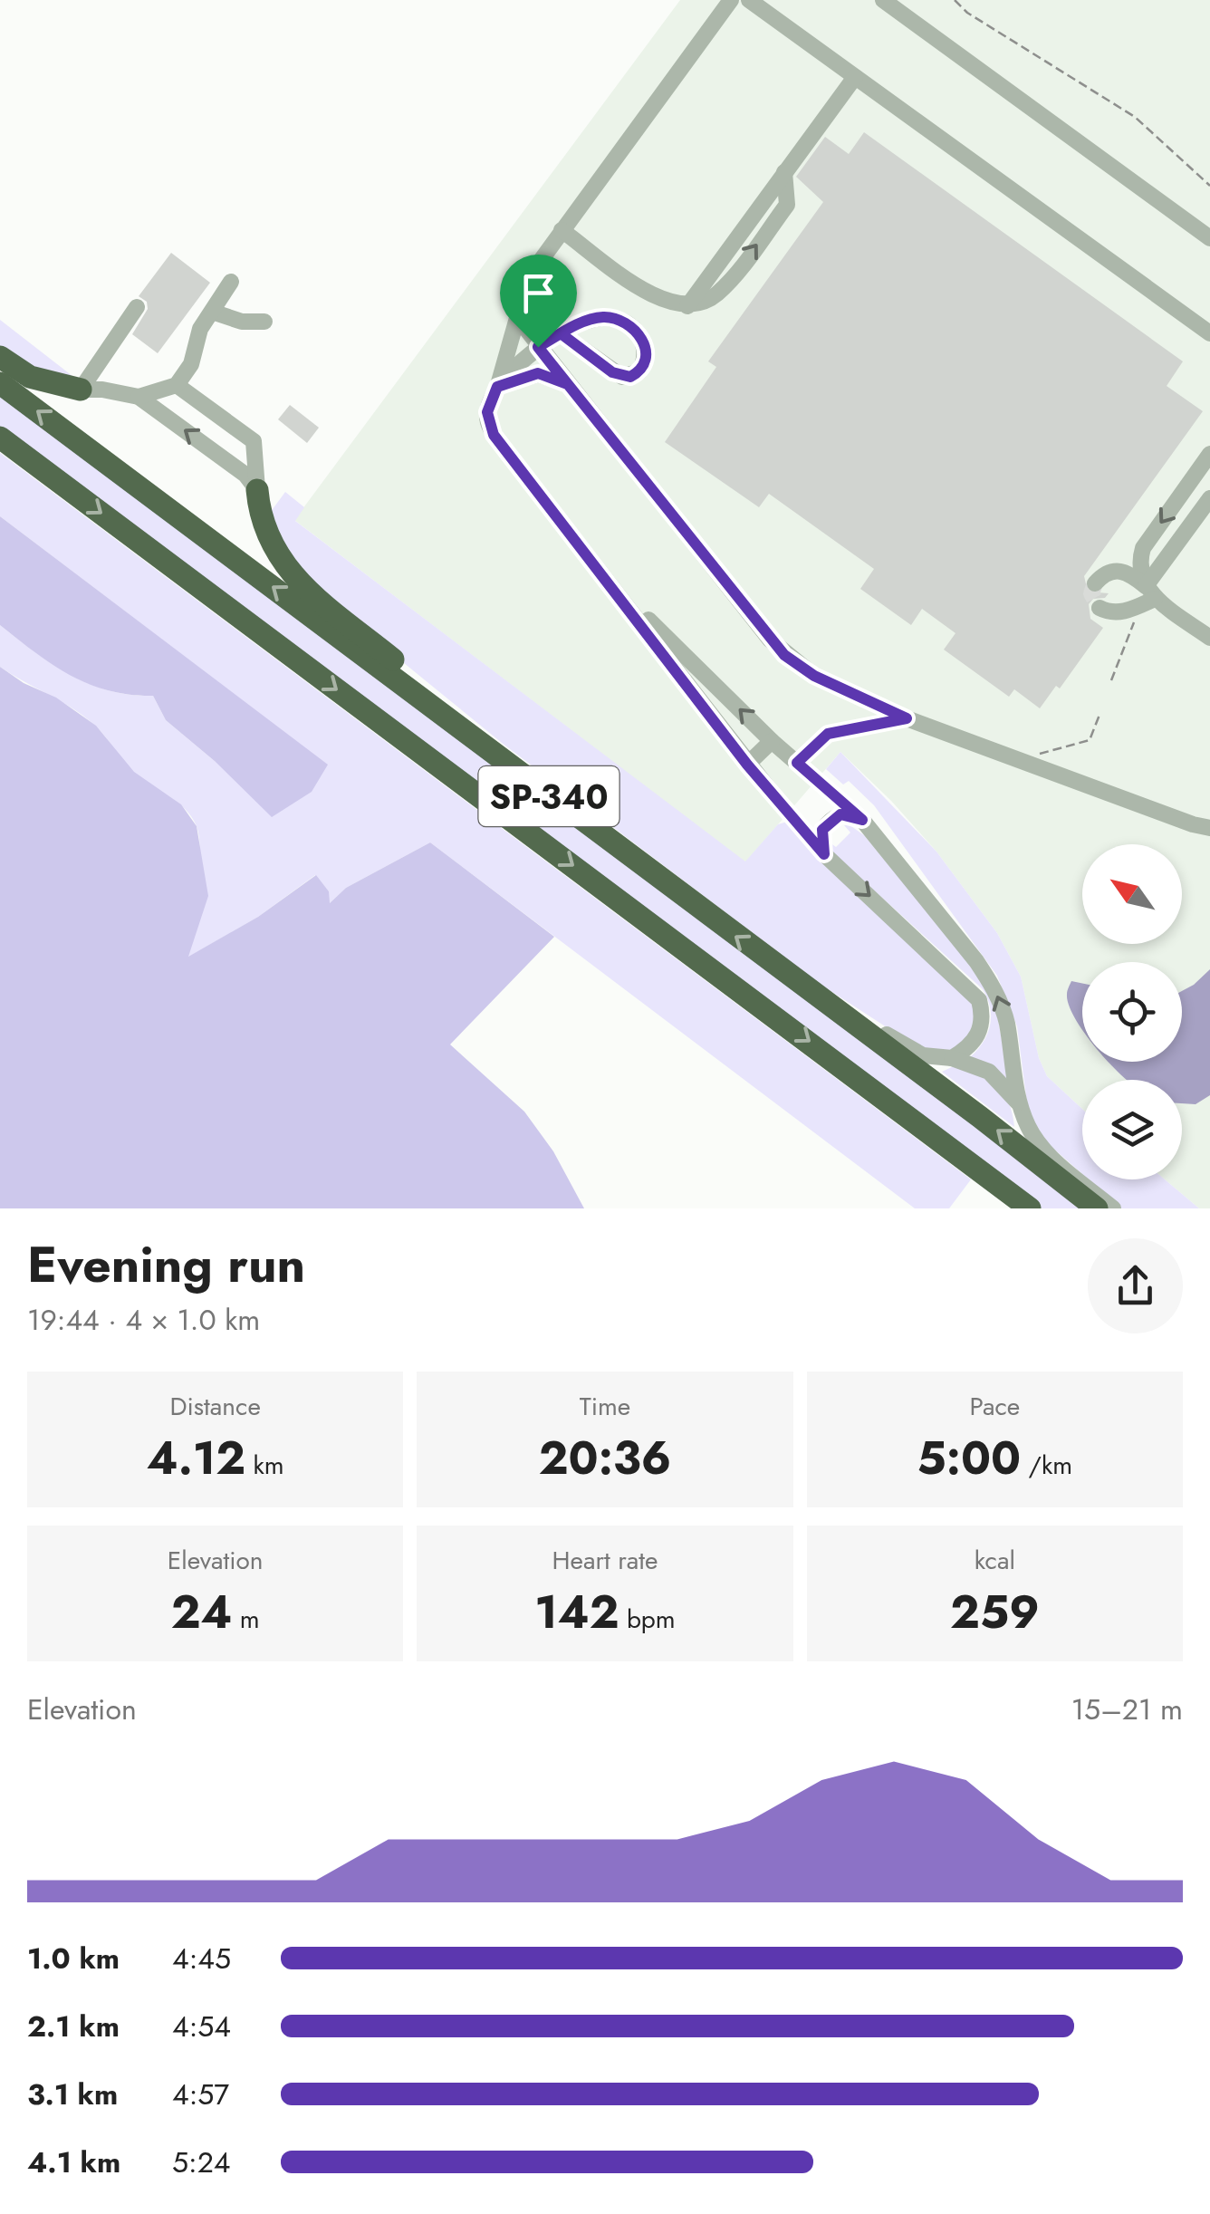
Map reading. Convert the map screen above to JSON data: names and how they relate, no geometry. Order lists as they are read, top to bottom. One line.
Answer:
{"streets":{"highway":["SP-340"]},"north":"top left","page":{"heading":["Evening run","19:44 · 4 × 1.0 km"],"stats":[["Distance","4.12 km"],["Time","20:36"],["Pace","5:00 /km"],["Elevation","24 m"],["Heart rate","142 bpm"],["kcal","259"]],"chart":["Elevation","15–21 m"],"list":[{"name":"1.0 km","note":"4:45"},{"name":"2.1 km","note":"4:54"},{"name":"3.1 km","note":"4:57"},{"name":"4.1 km","note":"5:24"}]}}
